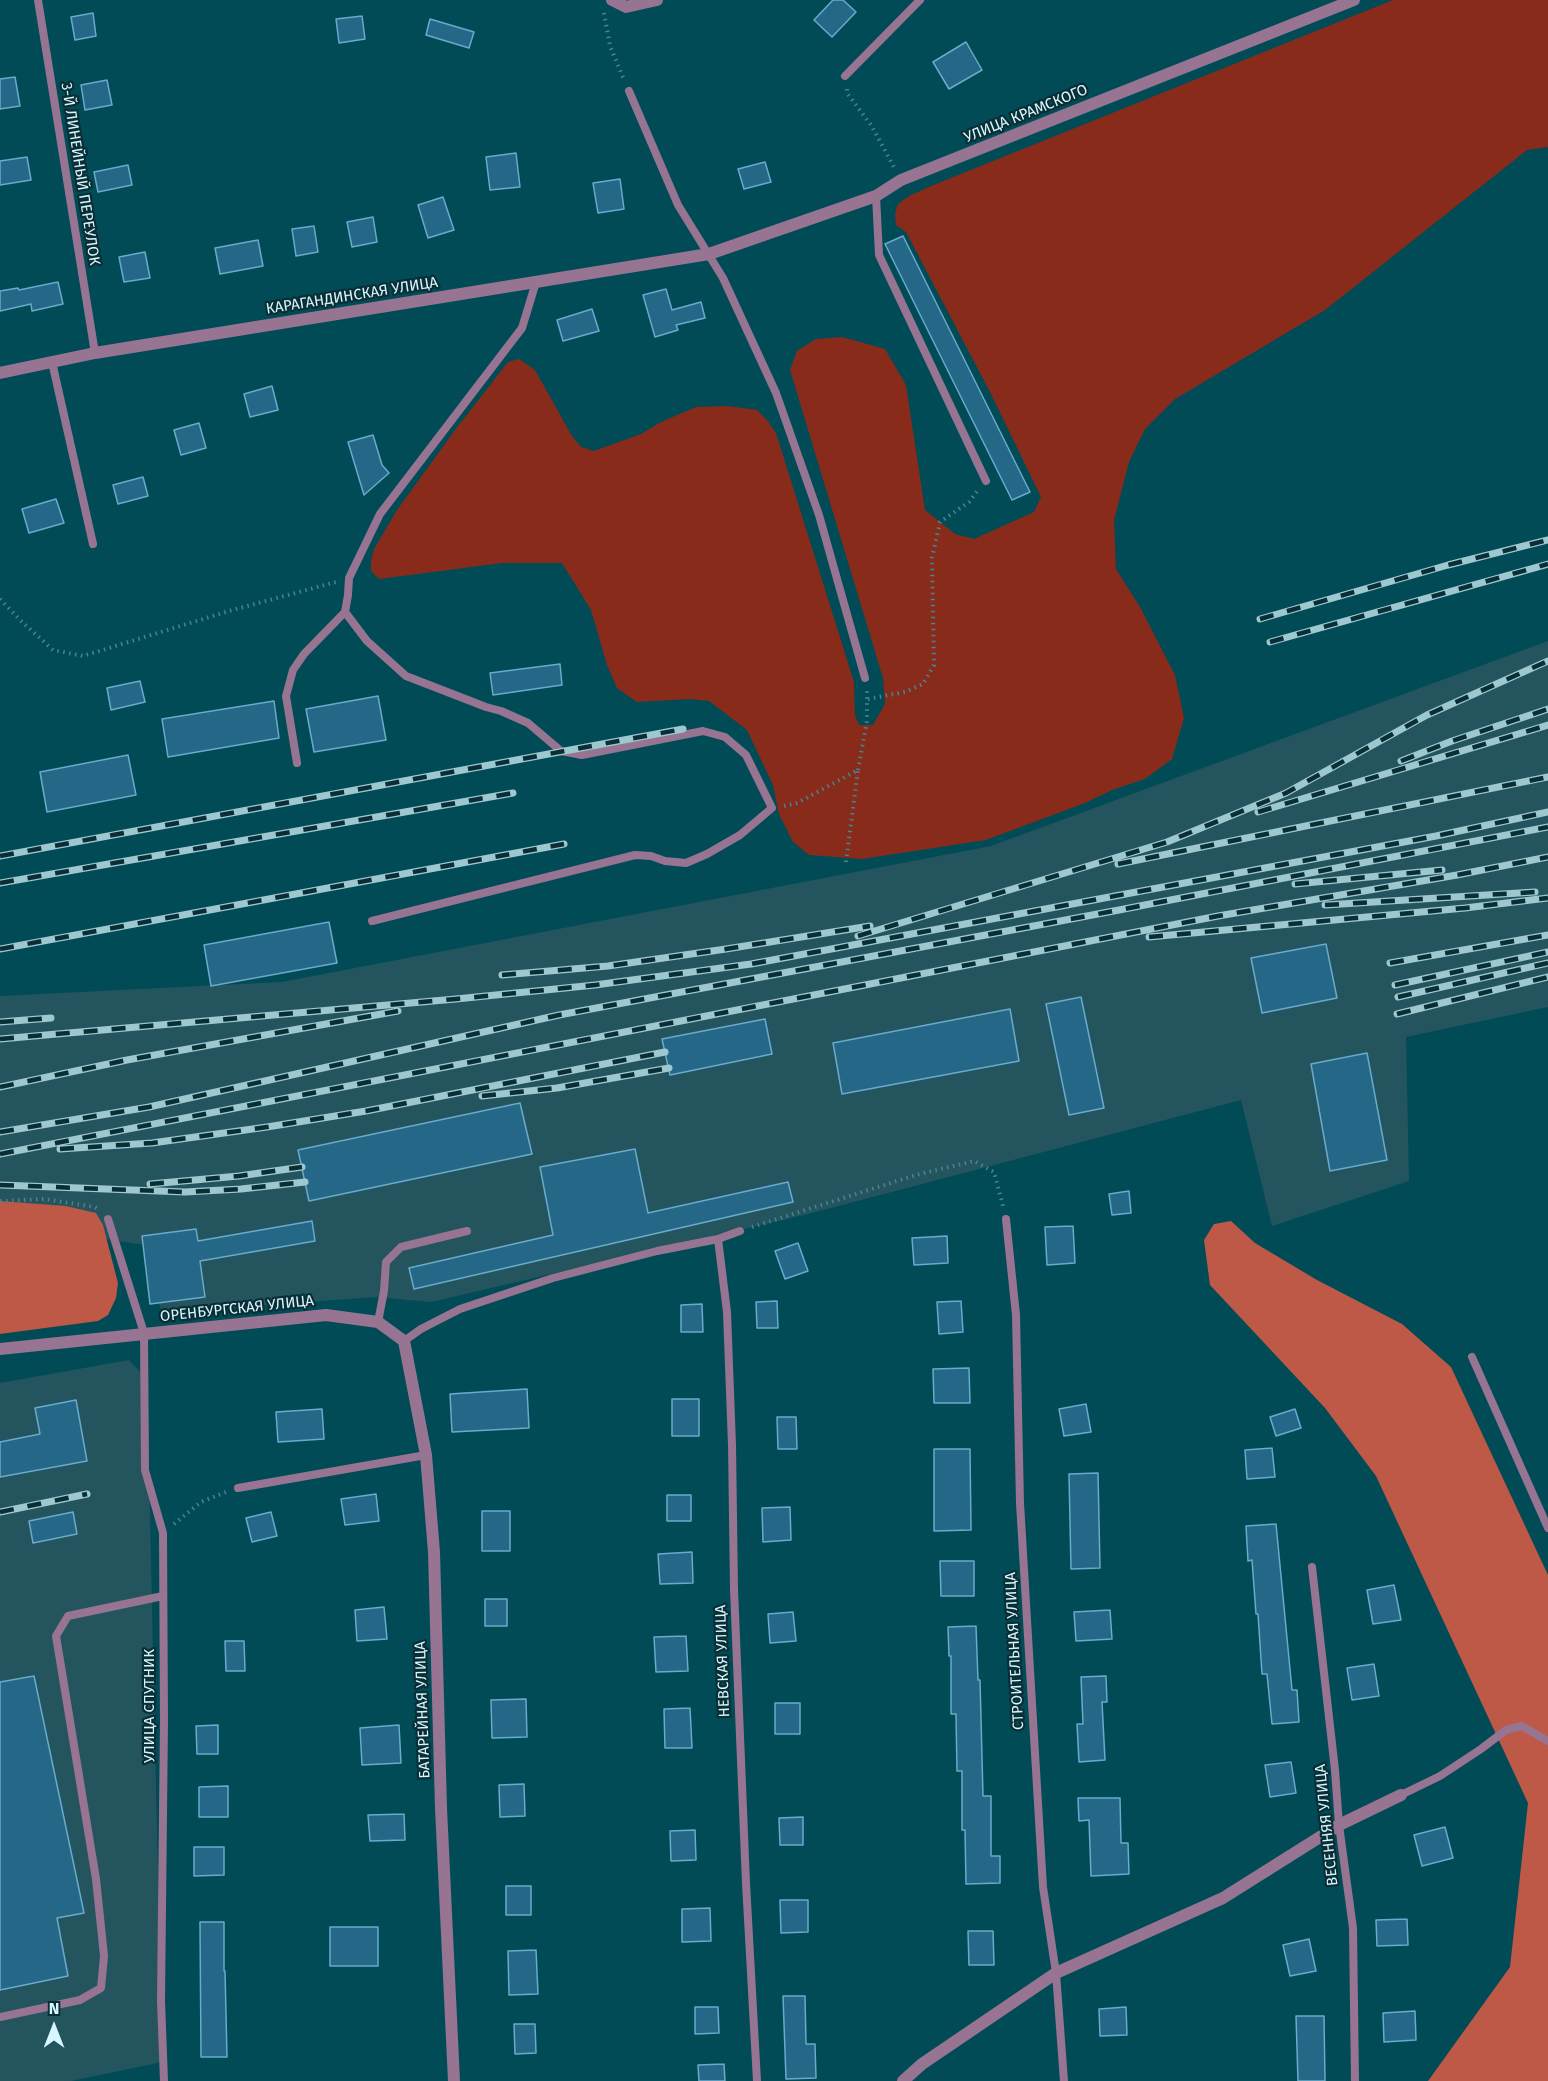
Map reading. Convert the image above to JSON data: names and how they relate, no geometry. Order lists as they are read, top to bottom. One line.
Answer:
{"streets":{"street":["УЛИЦА КРАМСКОГО","КАРАГАНДИНСКАЯ УЛИЦА","ОРЕНБУРГСКАЯ УЛИЦА","БАТАРЕЙНАЯ УЛИЦА"],"lane":["3-Й ЛИНЕЙНЫЙ ПЕРЕУЛОК","СТРОИТЕЛЬНАЯ УЛИЦА","НЕВСКАЯ УЛИЦА","УЛИЦА СПУТНИК","ВЕСЕННЯЯ УЛИЦА"]},"crossings":[["УЛИЦА КРАМСКОГО","КАРАГАНДИНСКАЯ УЛИЦА"],["3-Й ЛИНЕЙНЫЙ ПЕРЕУЛОК","КАРАГАНДИНСКАЯ УЛИЦА"],["ОРЕНБУРГСКАЯ УЛИЦА","УЛИЦА СПУТНИК"],["ОРЕНБУРГСКАЯ УЛИЦА","БАТАРЕЙНАЯ УЛИЦА"]],"north":"top"}
